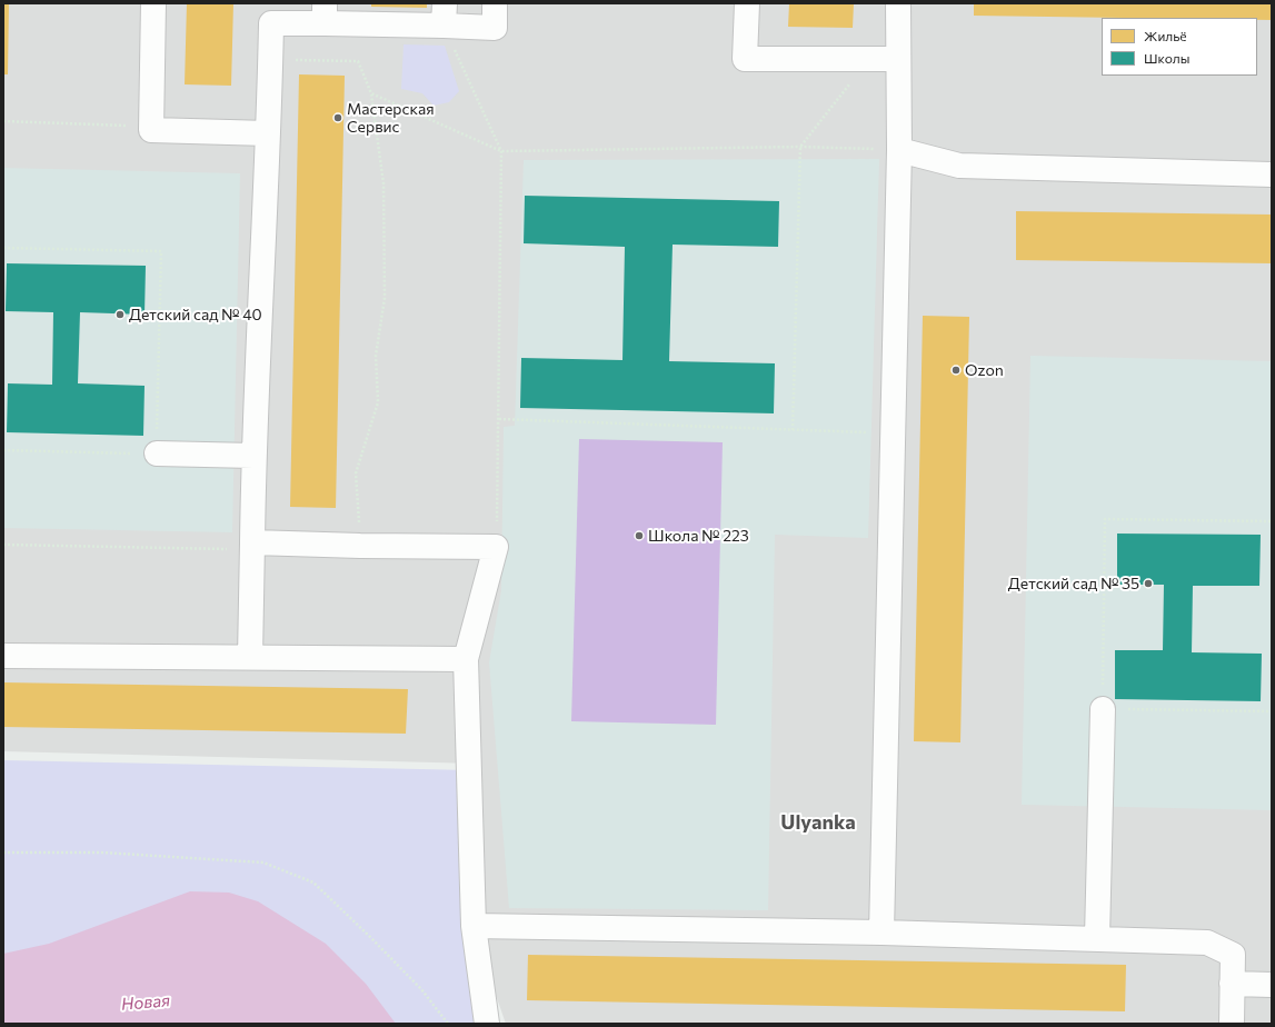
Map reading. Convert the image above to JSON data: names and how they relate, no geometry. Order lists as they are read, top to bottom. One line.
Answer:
{"districts":["Ulyanka"],"water":["Новая"],"places":["Мастерская Сервис","Детский сад № 40","Ozon","Школа № 223","Детский сад № 35"],"legend":["Жильё","Школы"]}
